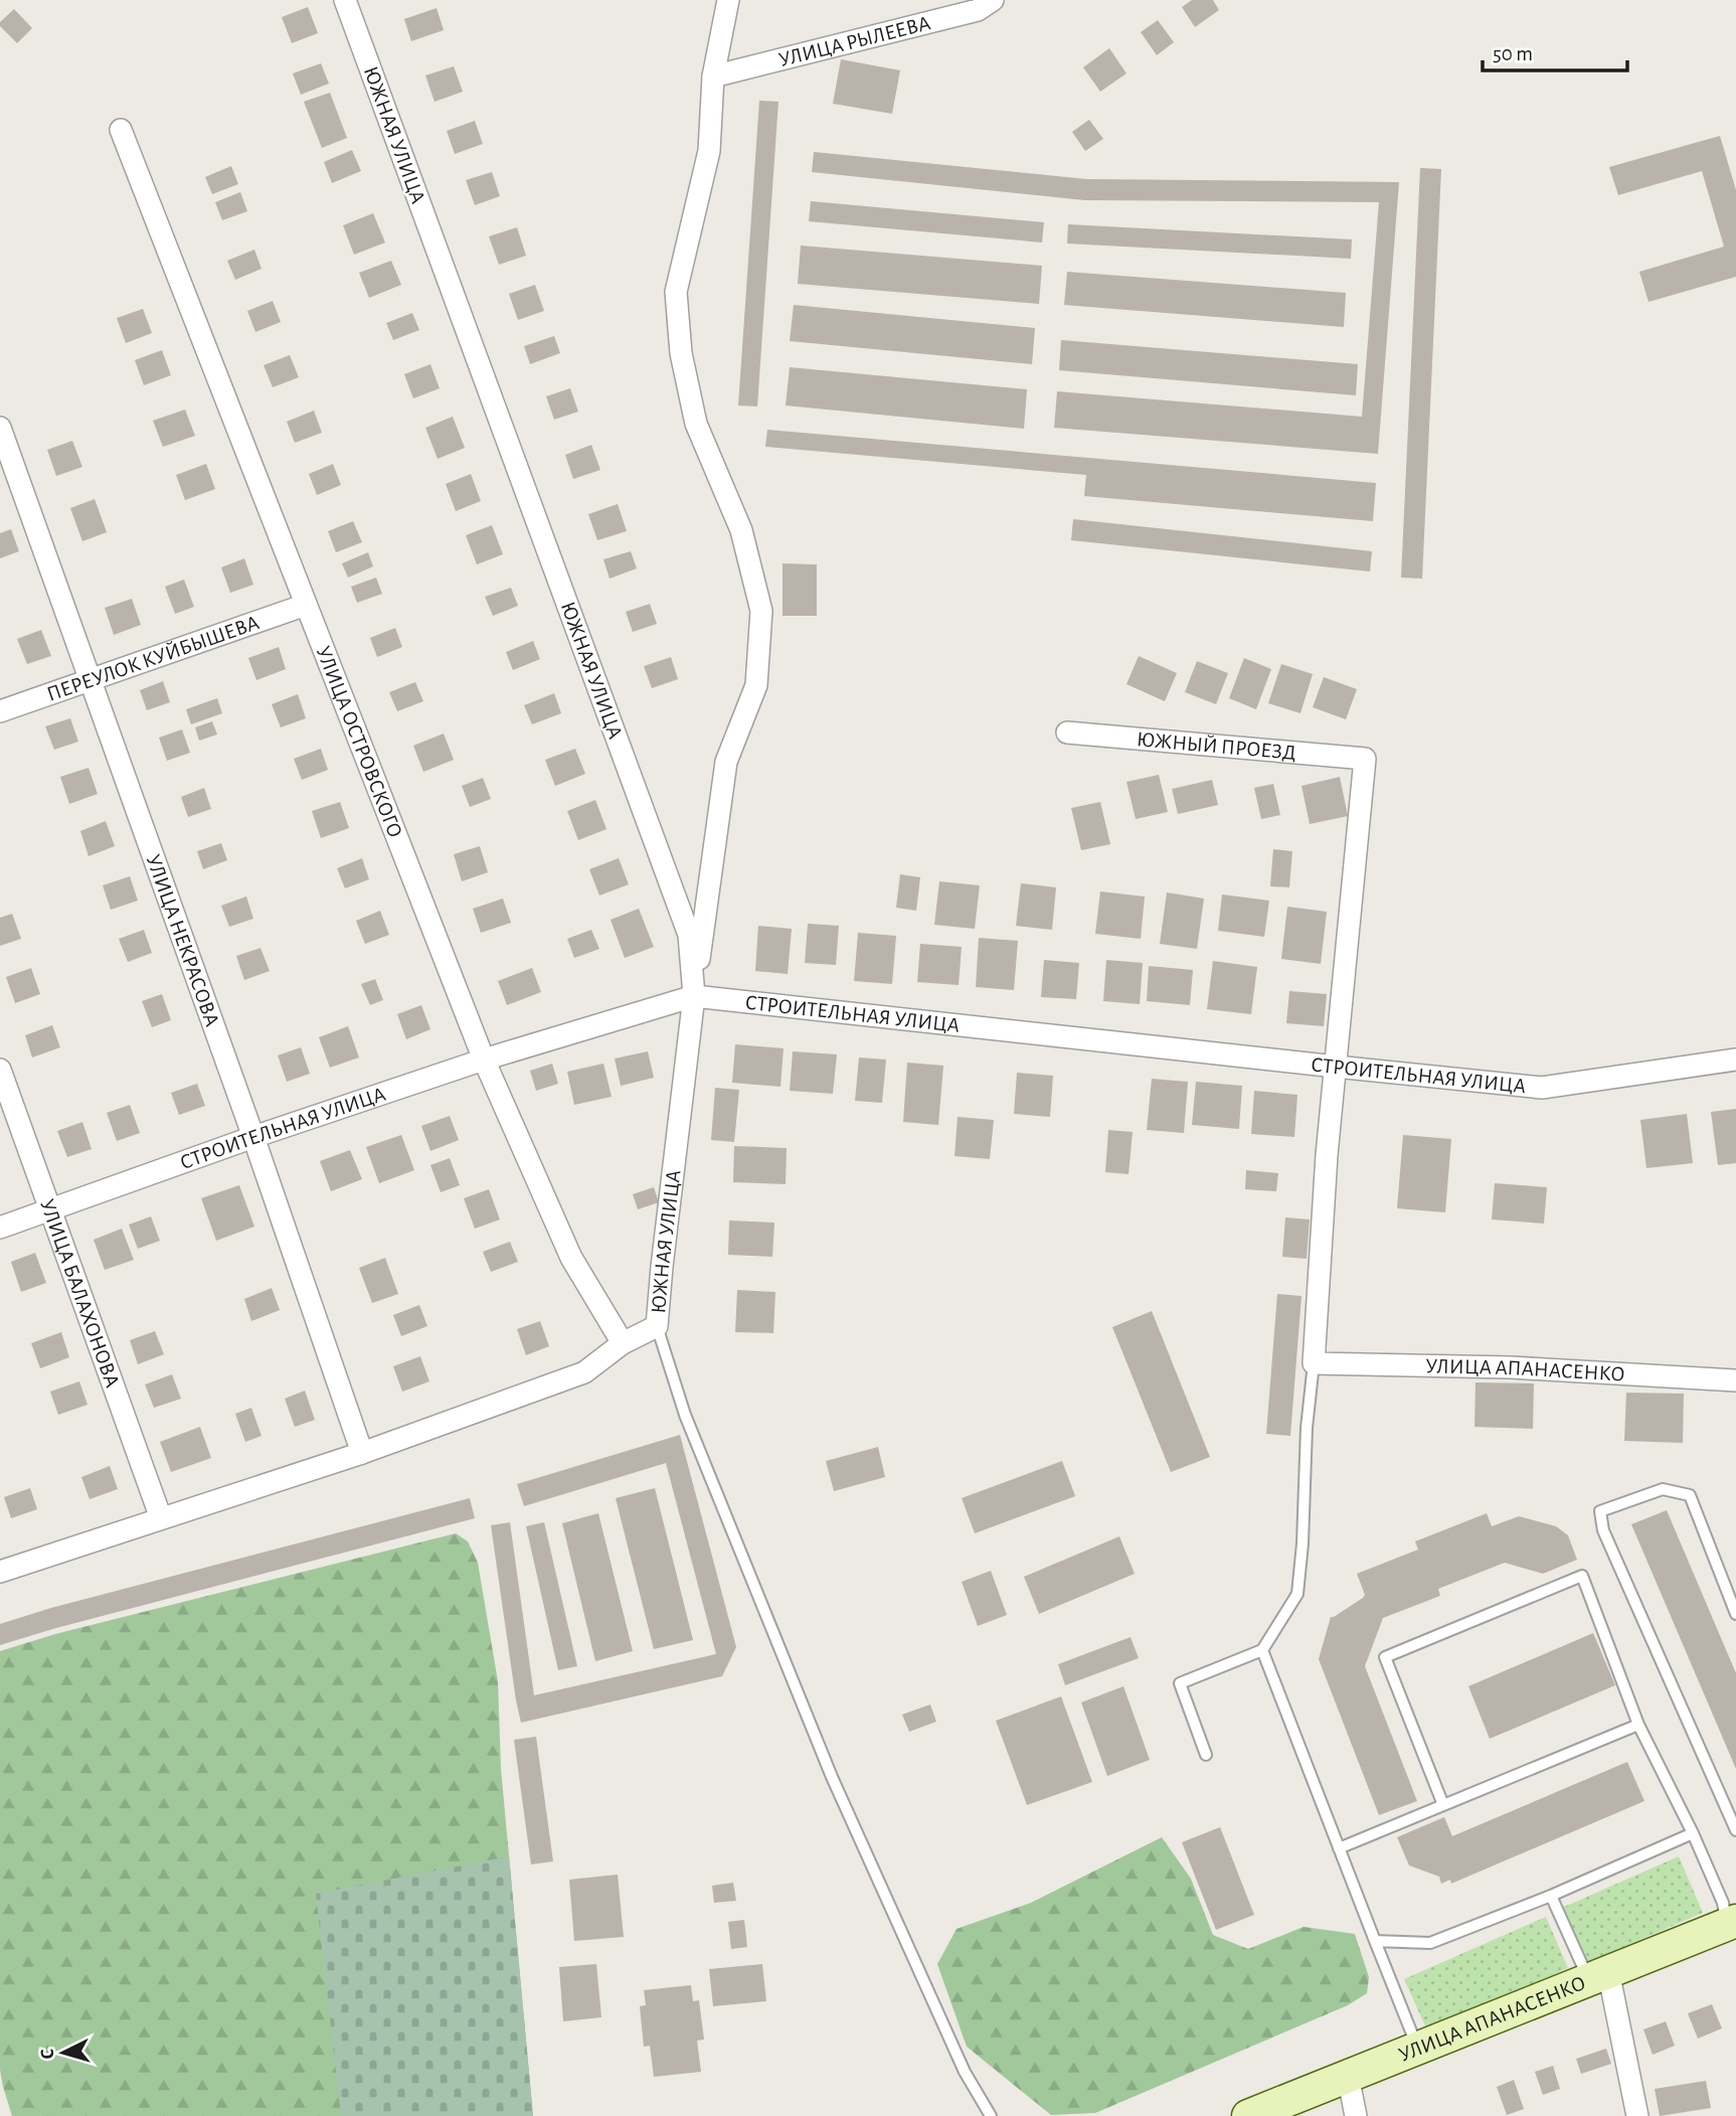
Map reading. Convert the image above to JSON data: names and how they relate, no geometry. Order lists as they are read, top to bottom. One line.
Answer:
{"streets":{"main road":["УЛИЦА АПАНАСЕНКО"],"street":["УЛИЦА РЫЛЕЕВА","ЮЖНАЯ УЛИЦА","ПЕРЕУЛОК КУЙБЫШЕВА","УЛИЦА ОСТРОВСКОГО","ЮЖНЫЙ ПРОЕЗД","УЛИЦА НЕКРАСОВА","СТРОИТЕЛЬНАЯ УЛИЦА","УЛИЦА БАЛАХОНОВА"]},"crossings":[["ЮЖНАЯ УЛИЦА","УЛИЦА ОСТРОВСКОГО"],["ЮЖНАЯ УЛИЦА","УЛИЦА НЕКРАСОВА"],["ЮЖНАЯ УЛИЦА","СТРОИТЕЛЬНАЯ УЛИЦА"],["ЮЖНАЯ УЛИЦА","УЛИЦА БАЛАХОНОВА"],["ПЕРЕУЛОК КУЙБЫШЕВА","УЛИЦА ОСТРОВСКОГО"],["ПЕРЕУЛОК КУЙБЫШЕВА","УЛИЦА НЕКРАСОВА"],["УЛИЦА ОСТРОВСКОГО","СТРОИТЕЛЬНАЯ УЛИЦА"],["ЮЖНЫЙ ПРОЕЗД","СТРОИТЕЛЬНАЯ УЛИЦА"],["УЛИЦА НЕКРАСОВА","СТРОИТЕЛЬНАЯ УЛИЦА"],["СТРОИТЕЛЬНАЯ УЛИЦА","УЛИЦА БАЛАХОНОВА"]],"scale_bar":"50 m","north":"left"}
